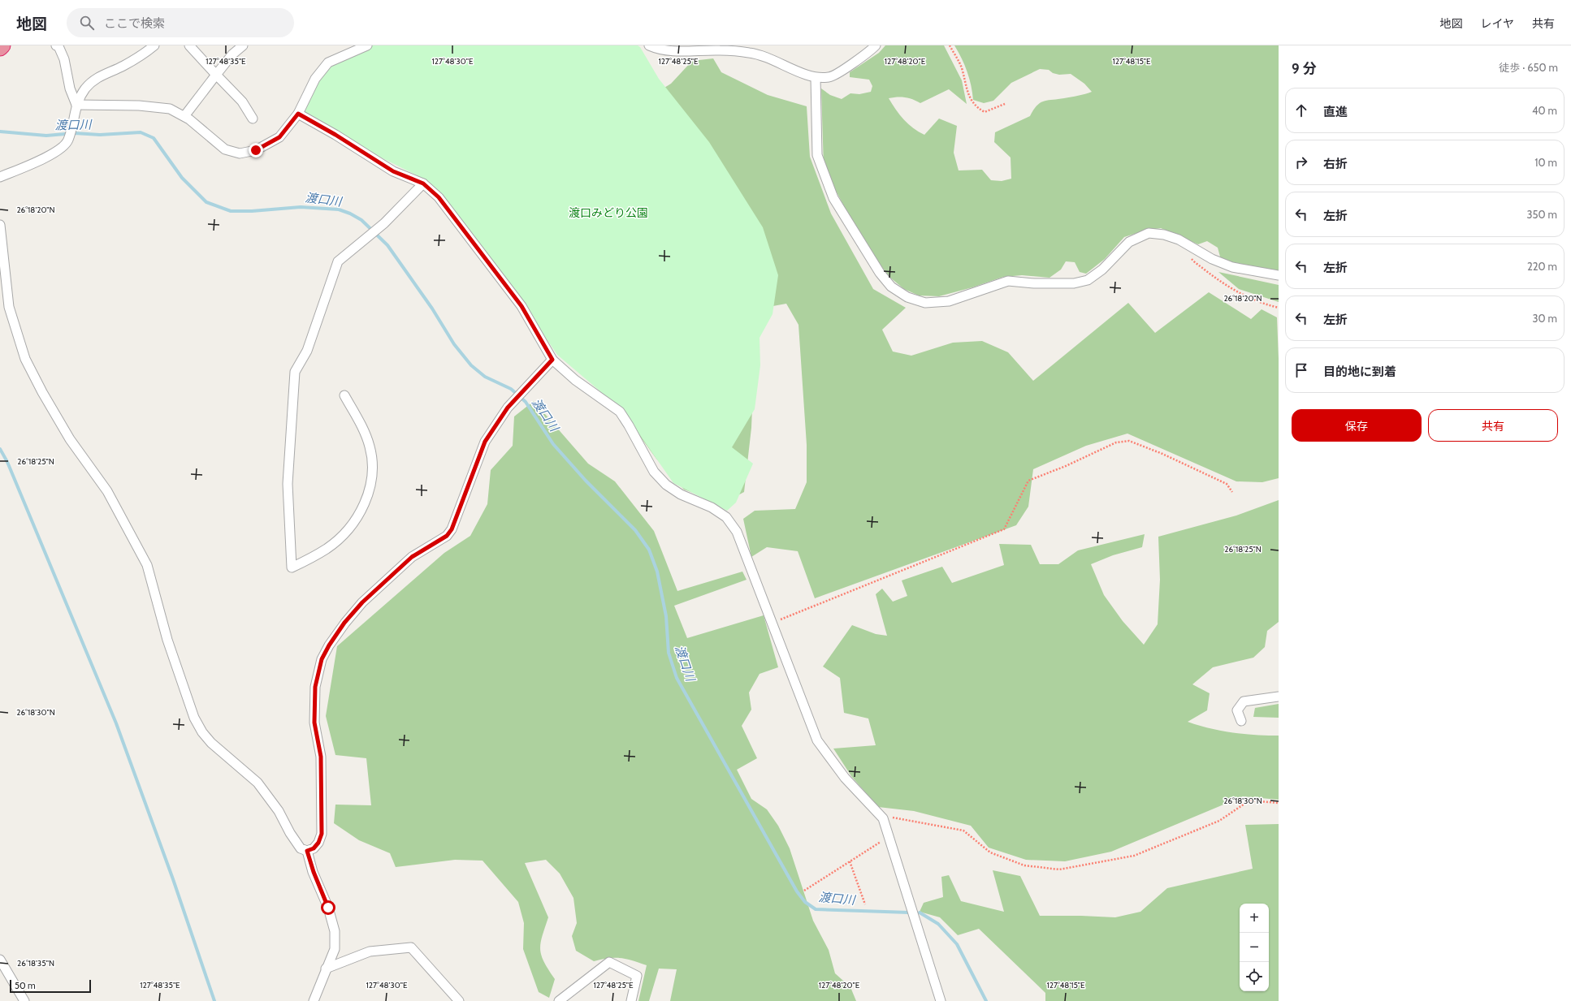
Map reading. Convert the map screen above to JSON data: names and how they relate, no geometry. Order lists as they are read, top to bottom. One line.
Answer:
{"water":["渡口川"],"parks":["渡口みどり公園"],"scale_bar":"50 m","page":{"header":"地図","search":"ここで検索","nav":["地図","レイヤ","共有"],"heading":["9 分","徒歩 · 650 m"],"list":[["直進","40 m"],["右折","10 m"],["左折","350 m"],["左折","220 m"],["左折","30 m"],"目的地に到着"],"buttons":["保存","共有"],"map_buttons":["+","−"],"scale":"50 m"},"coordinates":["127°48'35\"E","127°48'30\"E","127°48'25\"E","127°48'20\"E","127°48'15\"E","26°18'20\"N","26°18'25\"N","26°18'30\"N","26°18'35\"N"]}
